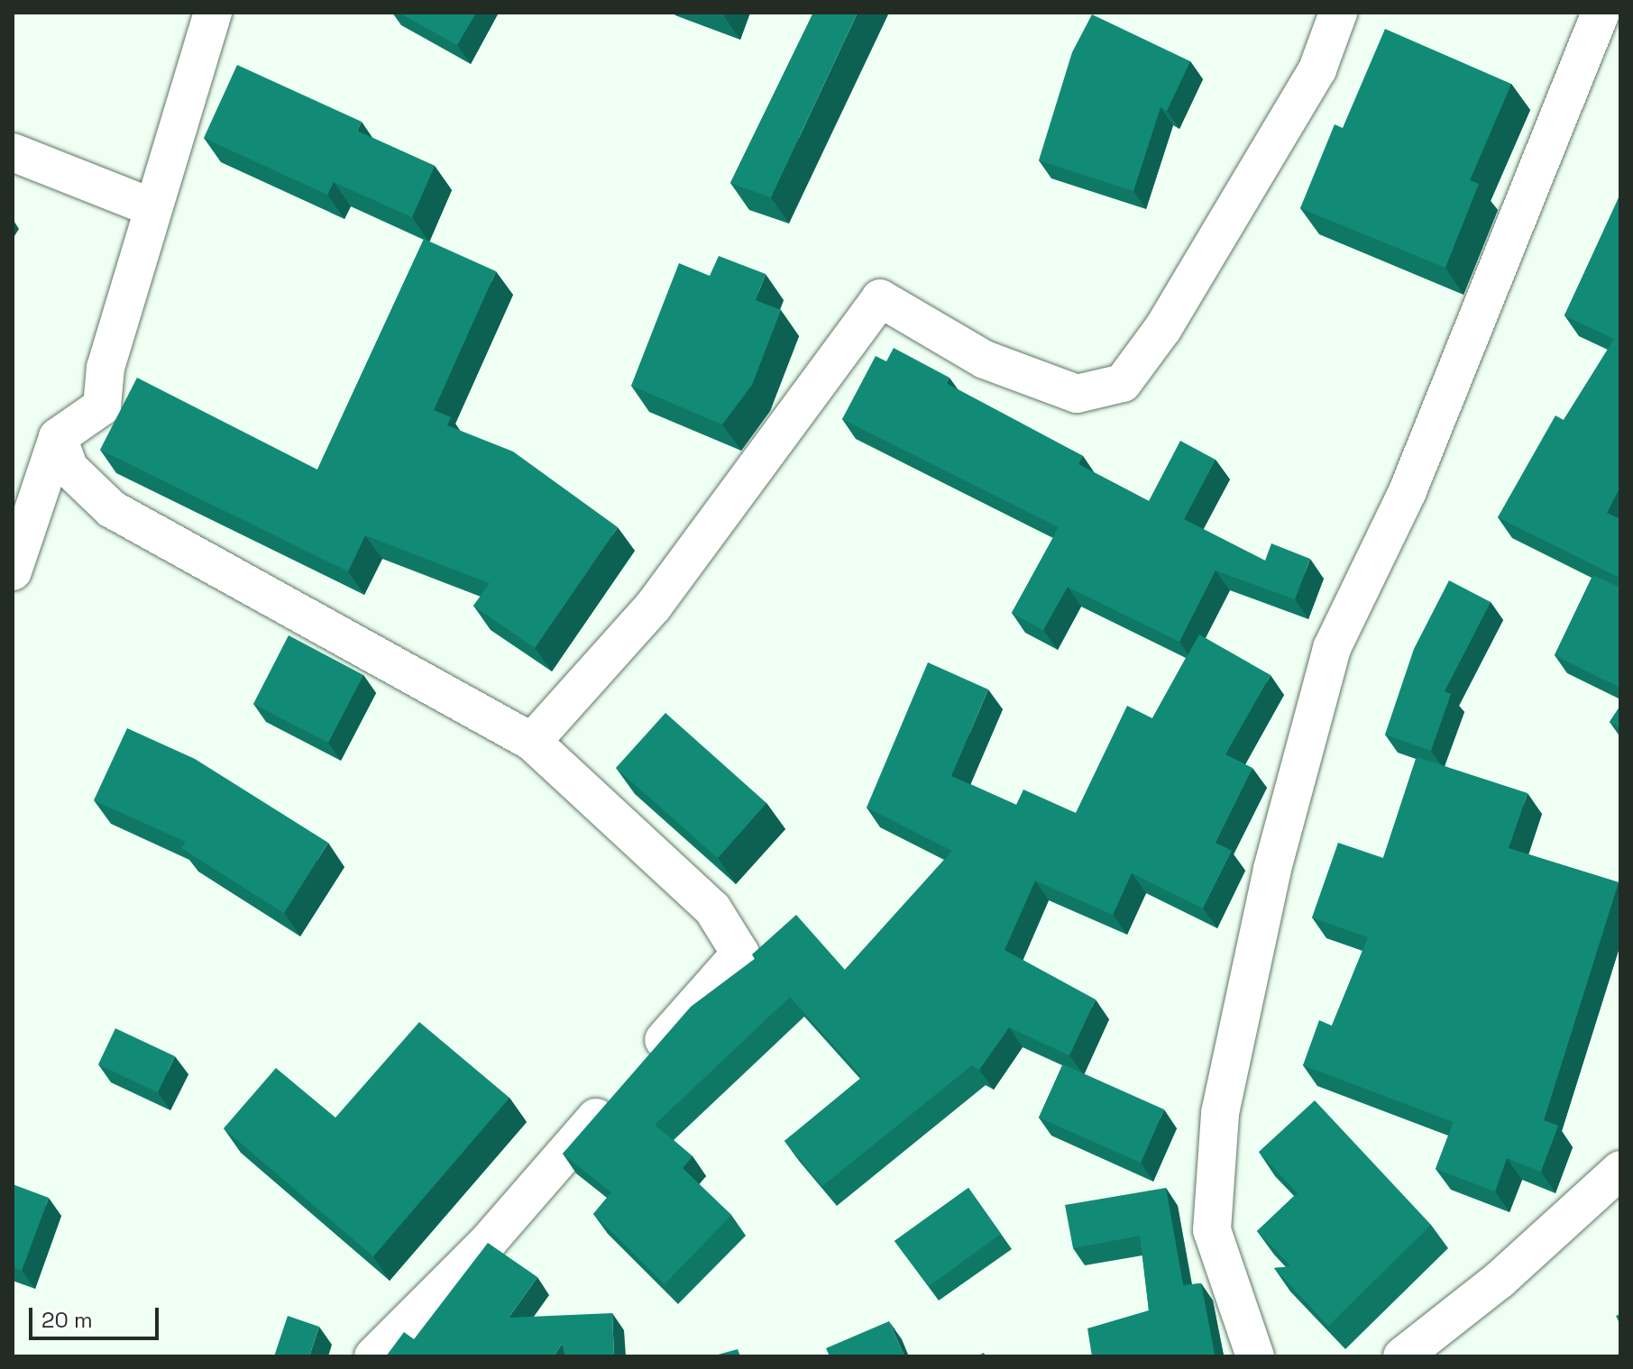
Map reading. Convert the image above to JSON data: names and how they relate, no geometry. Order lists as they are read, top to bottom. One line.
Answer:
{"scale_bar":"20 m"}
